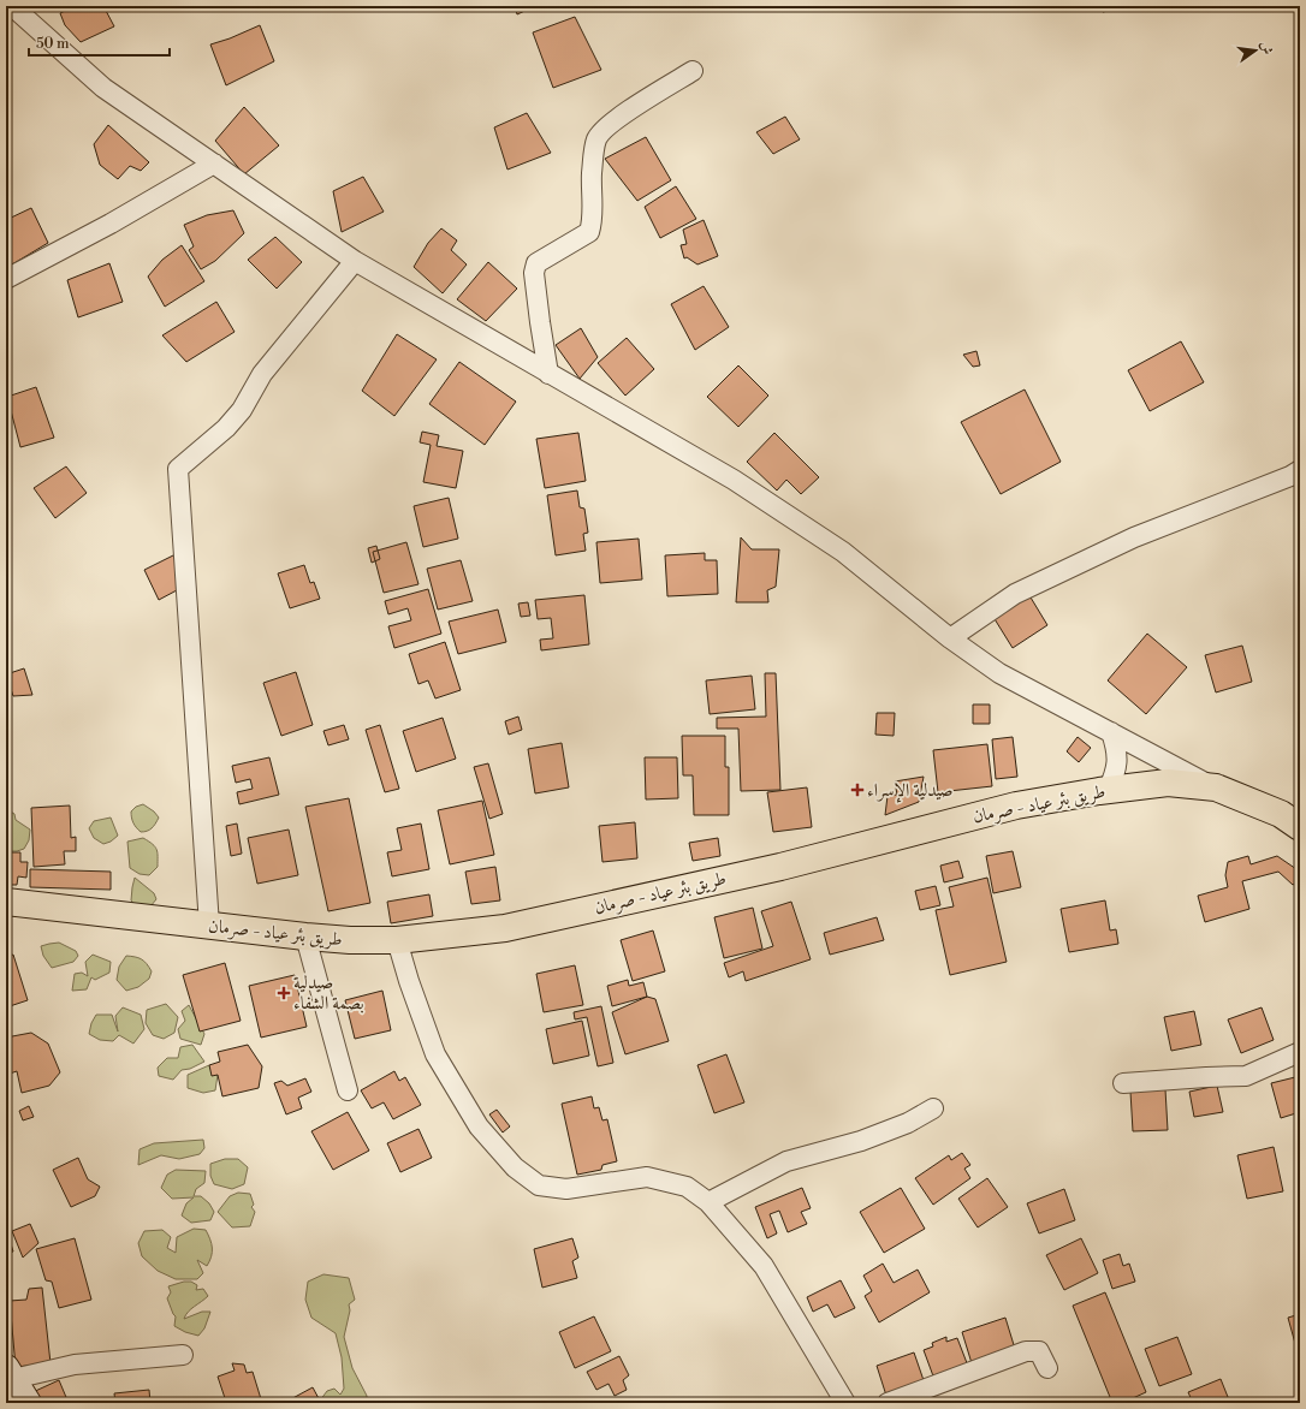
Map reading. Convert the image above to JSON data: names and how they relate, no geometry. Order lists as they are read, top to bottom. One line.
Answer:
{"streets":{"highway":["طريق بئر عياد - صرمان"]},"places":{"health":["صيدلية الإسراء","صيدلية بصمة الشفاء"]},"scale_bar":"50 m","north":"right"}
